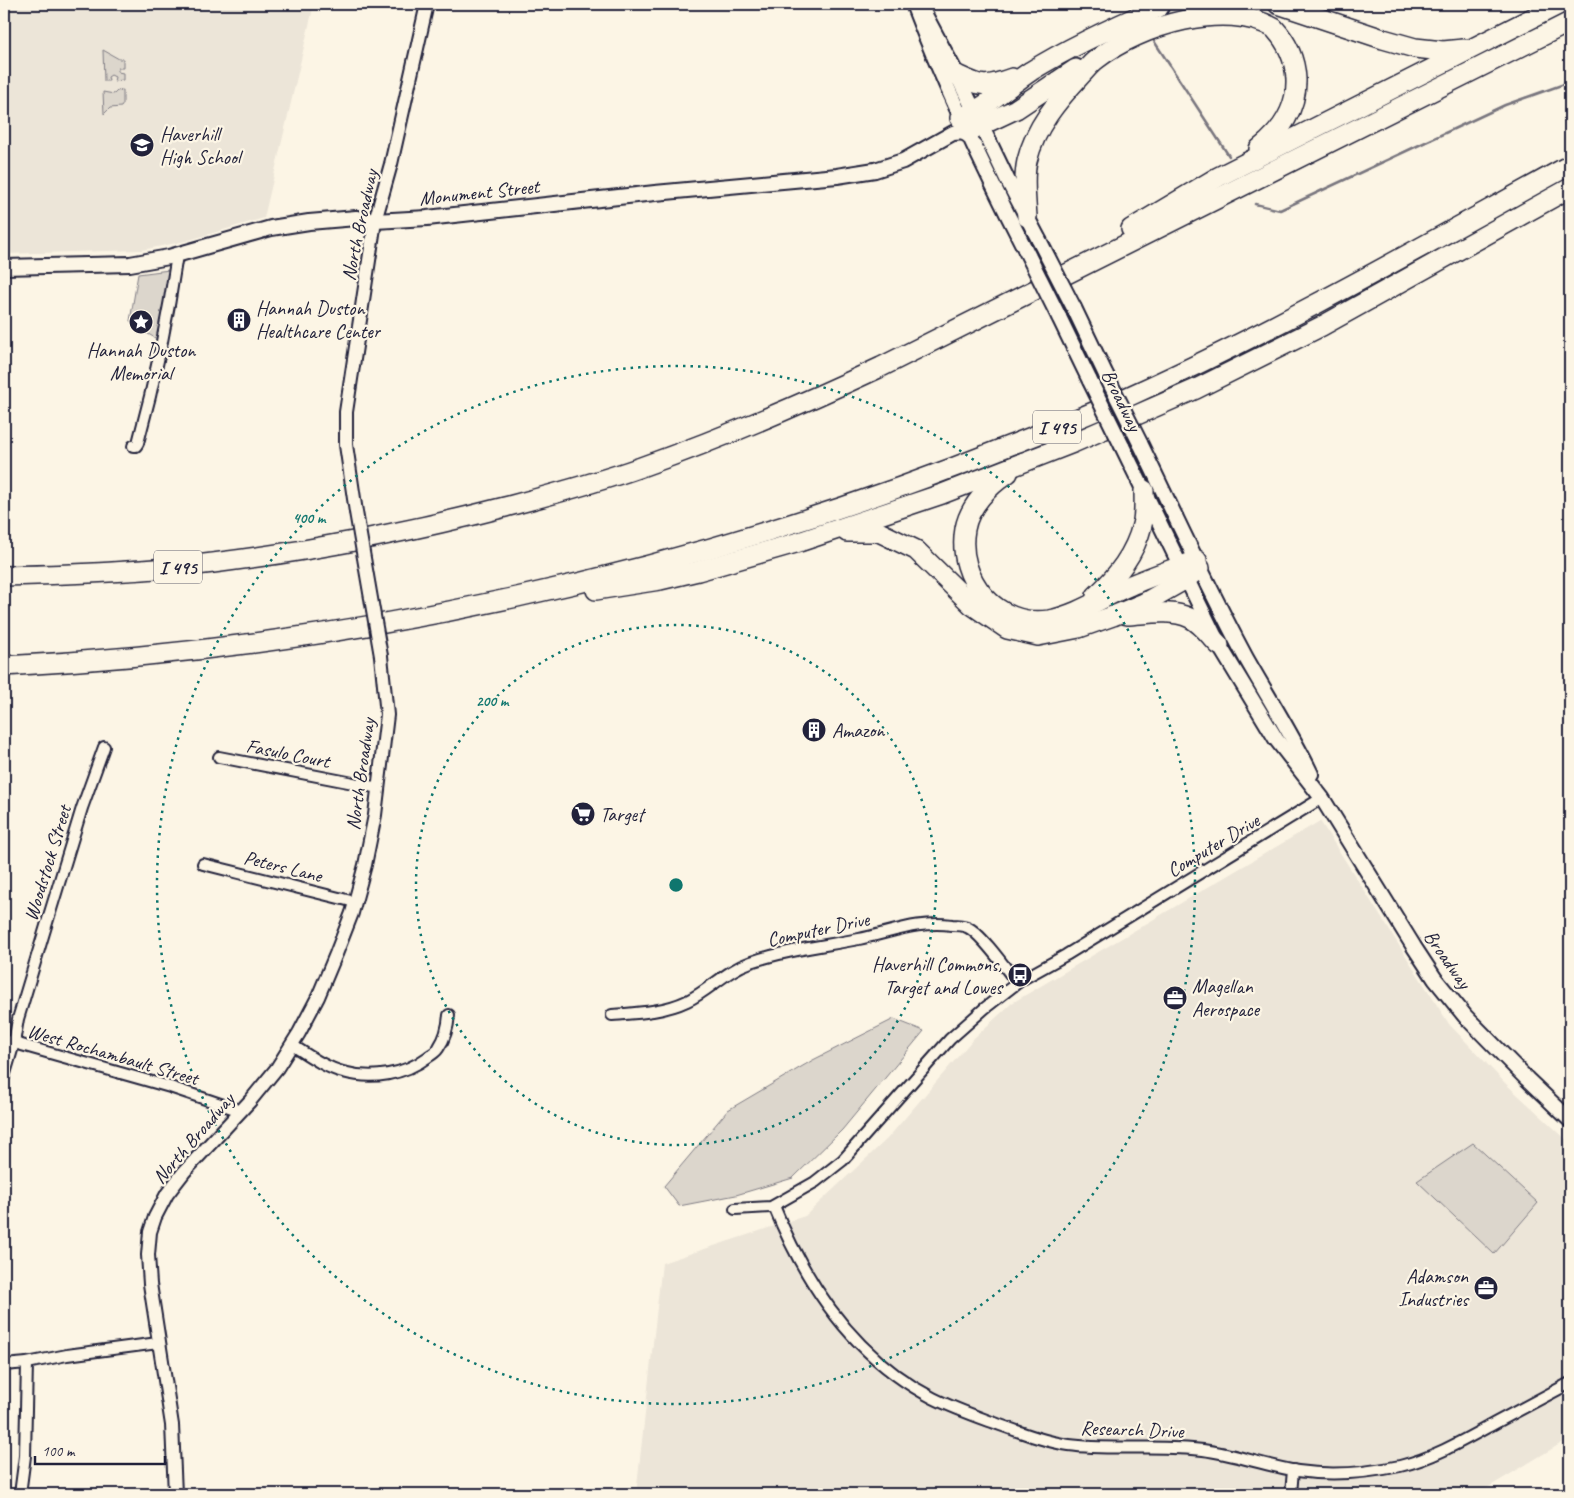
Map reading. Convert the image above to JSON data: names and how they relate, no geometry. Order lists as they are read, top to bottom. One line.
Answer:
{"streets":{"highway":["I 495"],"main road":["Monument Street","Broadway"],"street":["North Broadway","Fasulo Court","Computer Drive","Woodstock Street","Peters Lane","West Rochambault Street","Research Drive"]},"crossings":[["Monument Street","North Broadway"],["Monument Street","Broadway"],["North Broadway","Fasulo Court"],["North Broadway","Peters Lane"],["North Broadway","West Rochambault Street"],["Broadway","Computer Drive"],["Computer Drive","Research Drive"],["Woodstock Street","West Rochambault Street"]],"places":{"school or university":["Haverhill High School"],"building":["Hannah Duston Healthcare Center","Amazon"],"place":["Hannah Duston Memorial"],"supermarket":["Target"],"bus stop":["Haverhill Commons, Target and Lowes"],"office":["Magellan Aerospace","Adamson Industries"]},"scale_bar":"100 m","rings":["400 m","200 m"]}
